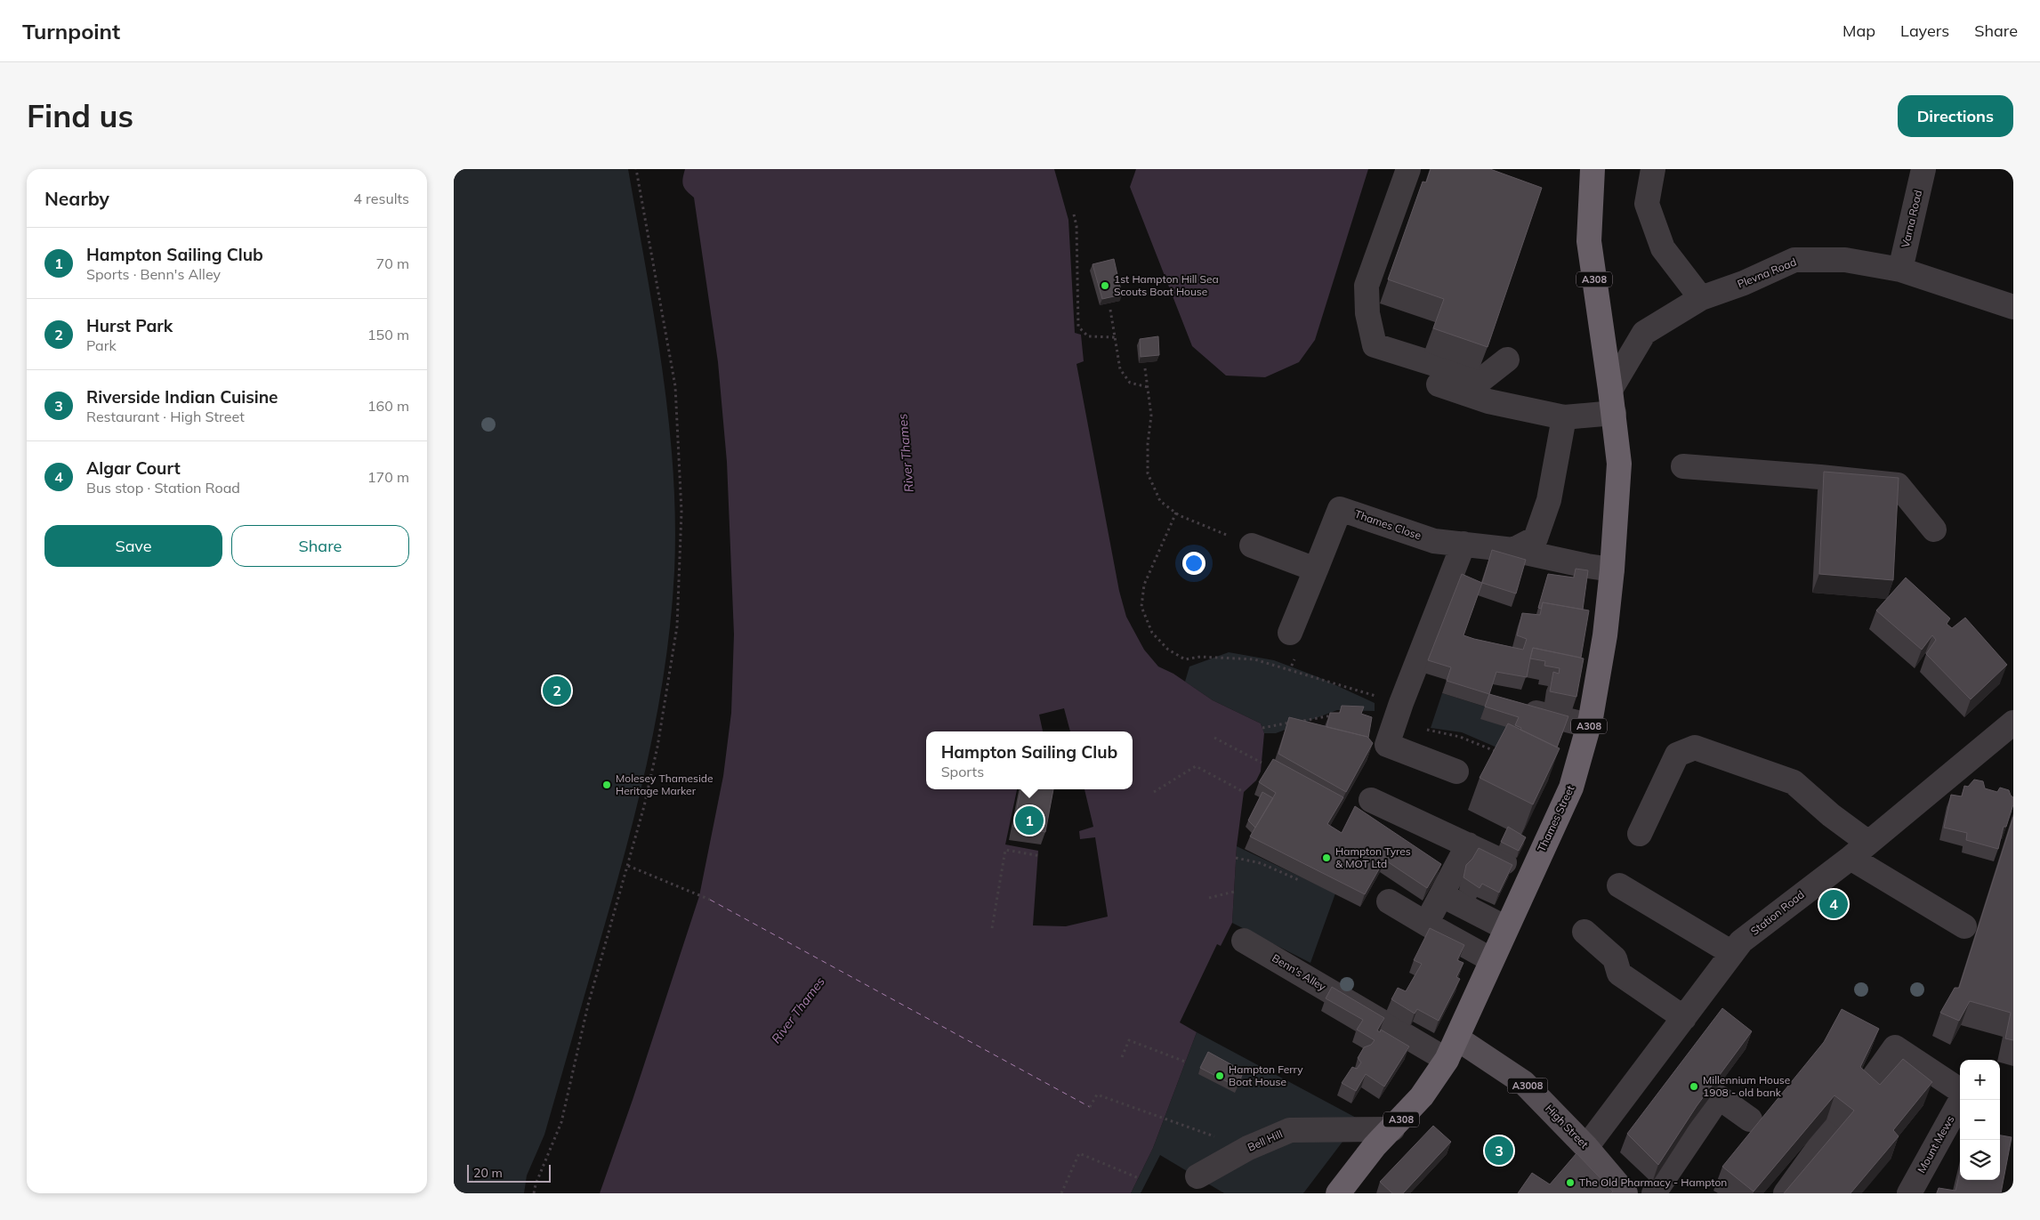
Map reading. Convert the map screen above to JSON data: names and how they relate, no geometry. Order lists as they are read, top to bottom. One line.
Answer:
{"streets":{"highway":["A308","Thames Street"],"main road":["A3008","High Street"],"street":["Varna Road","Plevna Road","Thames Close","Station Road","Benn's Alley","Bell Hill","Mount Mews"]},"crossings":[["Varna Road","Plevna Road"],["Plevna Road","A308"],["Plevna Road","Thames Street"],["A308","Thames Street"],["Thames Close","Thames Street"],["Thames Street","Benn's Alley"],["Thames Street","High Street"],["Thames Street","Bell Hill"],["Station Road","High Street"]],"water":["River Thames"],"places":["1st Hampton Hill Sea Scouts Boat House","Molesey Thameside Heritage Marker","Hampton Tyres & MOT Ltd","Hampton Ferry Boat House","Millennium House 1908 - old bank","The Old Pharmacy - Hampton"],"scale_bar":"20 m","page":{"header":"Turnpoint","nav":["Map","Layers","Share"],"buttons":["Directions",["Save","Share"]],"title":"Find us","heading":["Nearby","4 results"],"list":[{"mark":"1","name":"Hampton Sailing Club","note":"Sports · Benn's Alley","value":"70 m"},{"mark":"2","name":"Hurst Park","note":"Park","value":"150 m"},{"mark":"3","name":"Riverside Indian Cuisine","note":"Restaurant · High Street","value":"160 m"},{"mark":"4","name":"Algar Court","note":"Bus stop · Station Road","value":"170 m"}],"pins":["2","1","4","3"],"popup":["Hampton Sailing Club","Sports"],"map_buttons":["+","−"],"scale":"20 m"}}
